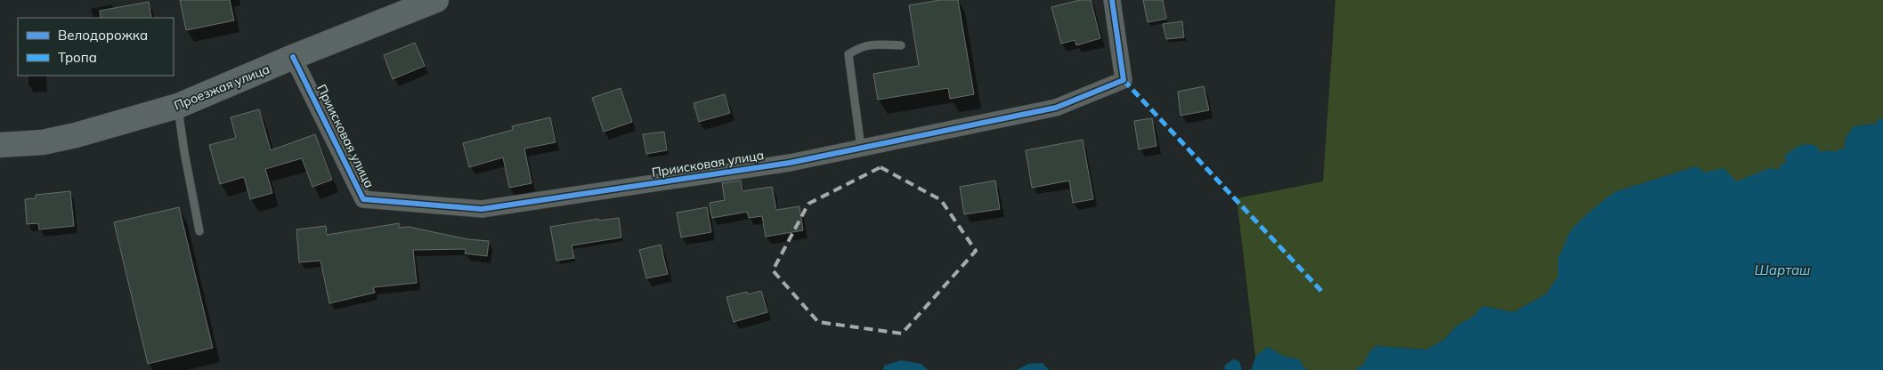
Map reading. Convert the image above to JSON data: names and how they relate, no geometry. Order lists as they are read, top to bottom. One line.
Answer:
{"streets":{"main road":["Проезжая улица"],"street":["Приисковая улица"]},"crossings":[["Проезжая улица","Приисковая улица"]],"water":["Шарташ"],"legend":["Велодорожка","Тропа"]}
